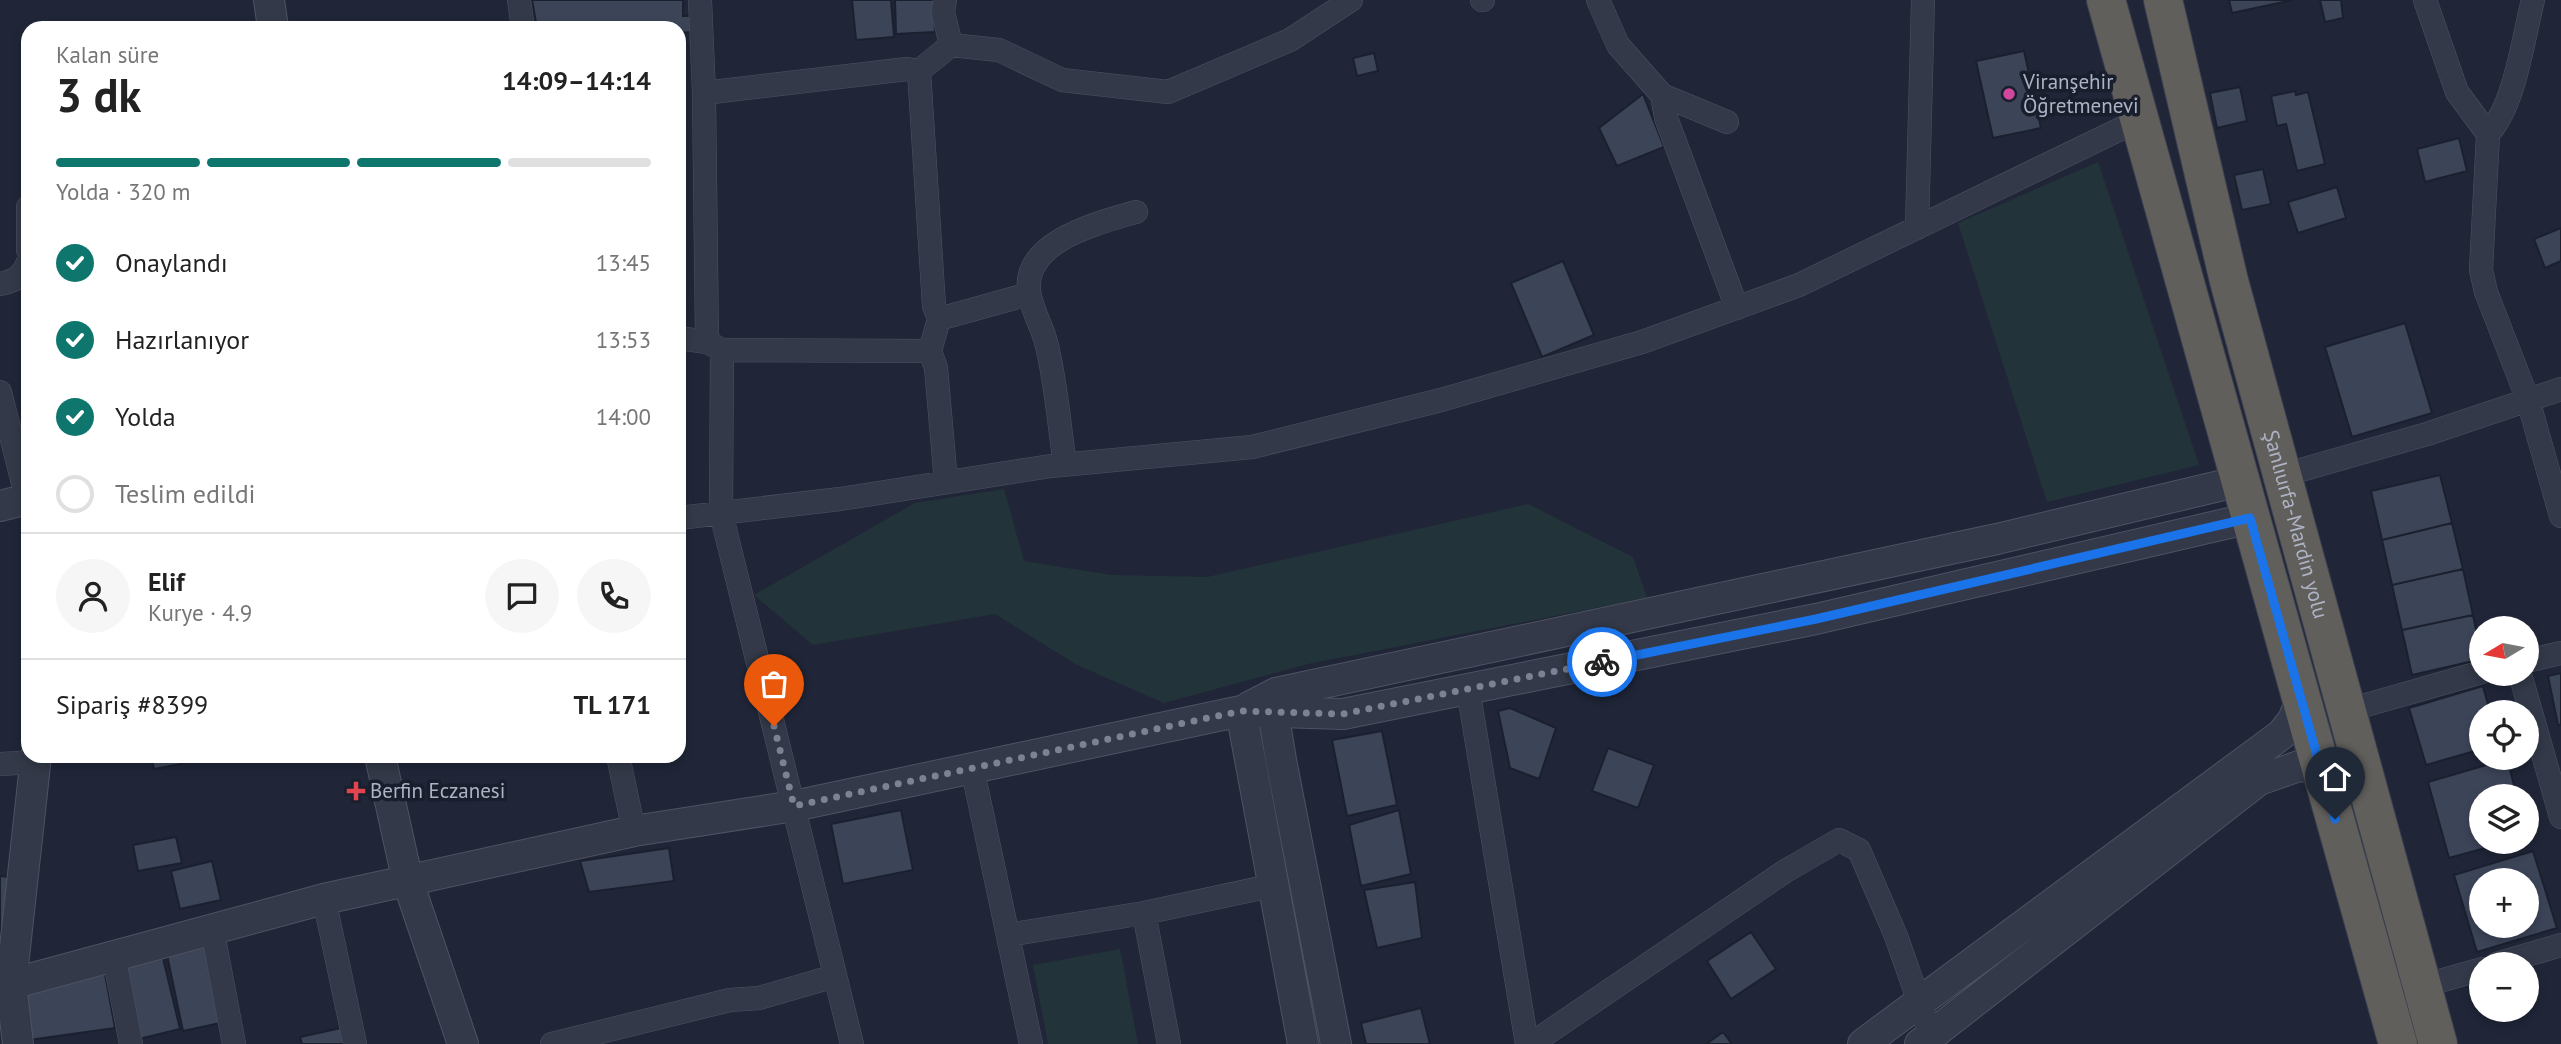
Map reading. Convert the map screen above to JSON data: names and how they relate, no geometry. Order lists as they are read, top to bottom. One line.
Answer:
{"streets":{"highway":["Şanlıurfa-Mardin yolu"]},"places":{"other":["Viranşehir Öğretmenevi"],"health":["Berfin Eczanesi"]},"north":"left","page":{"heading":["3 dk","Kalan süre","14:09–14:14"],"panel":["Elif","Kurye · 4.9","Sipariş #8399","TL 171"],"bar":"Yolda · 320 m","list":[["Onaylandı","13:45"],["Hazırlanıyor","13:53"],["Yolda","14:00"],"Teslim edildi"],"map_buttons":["+","−"]}}
